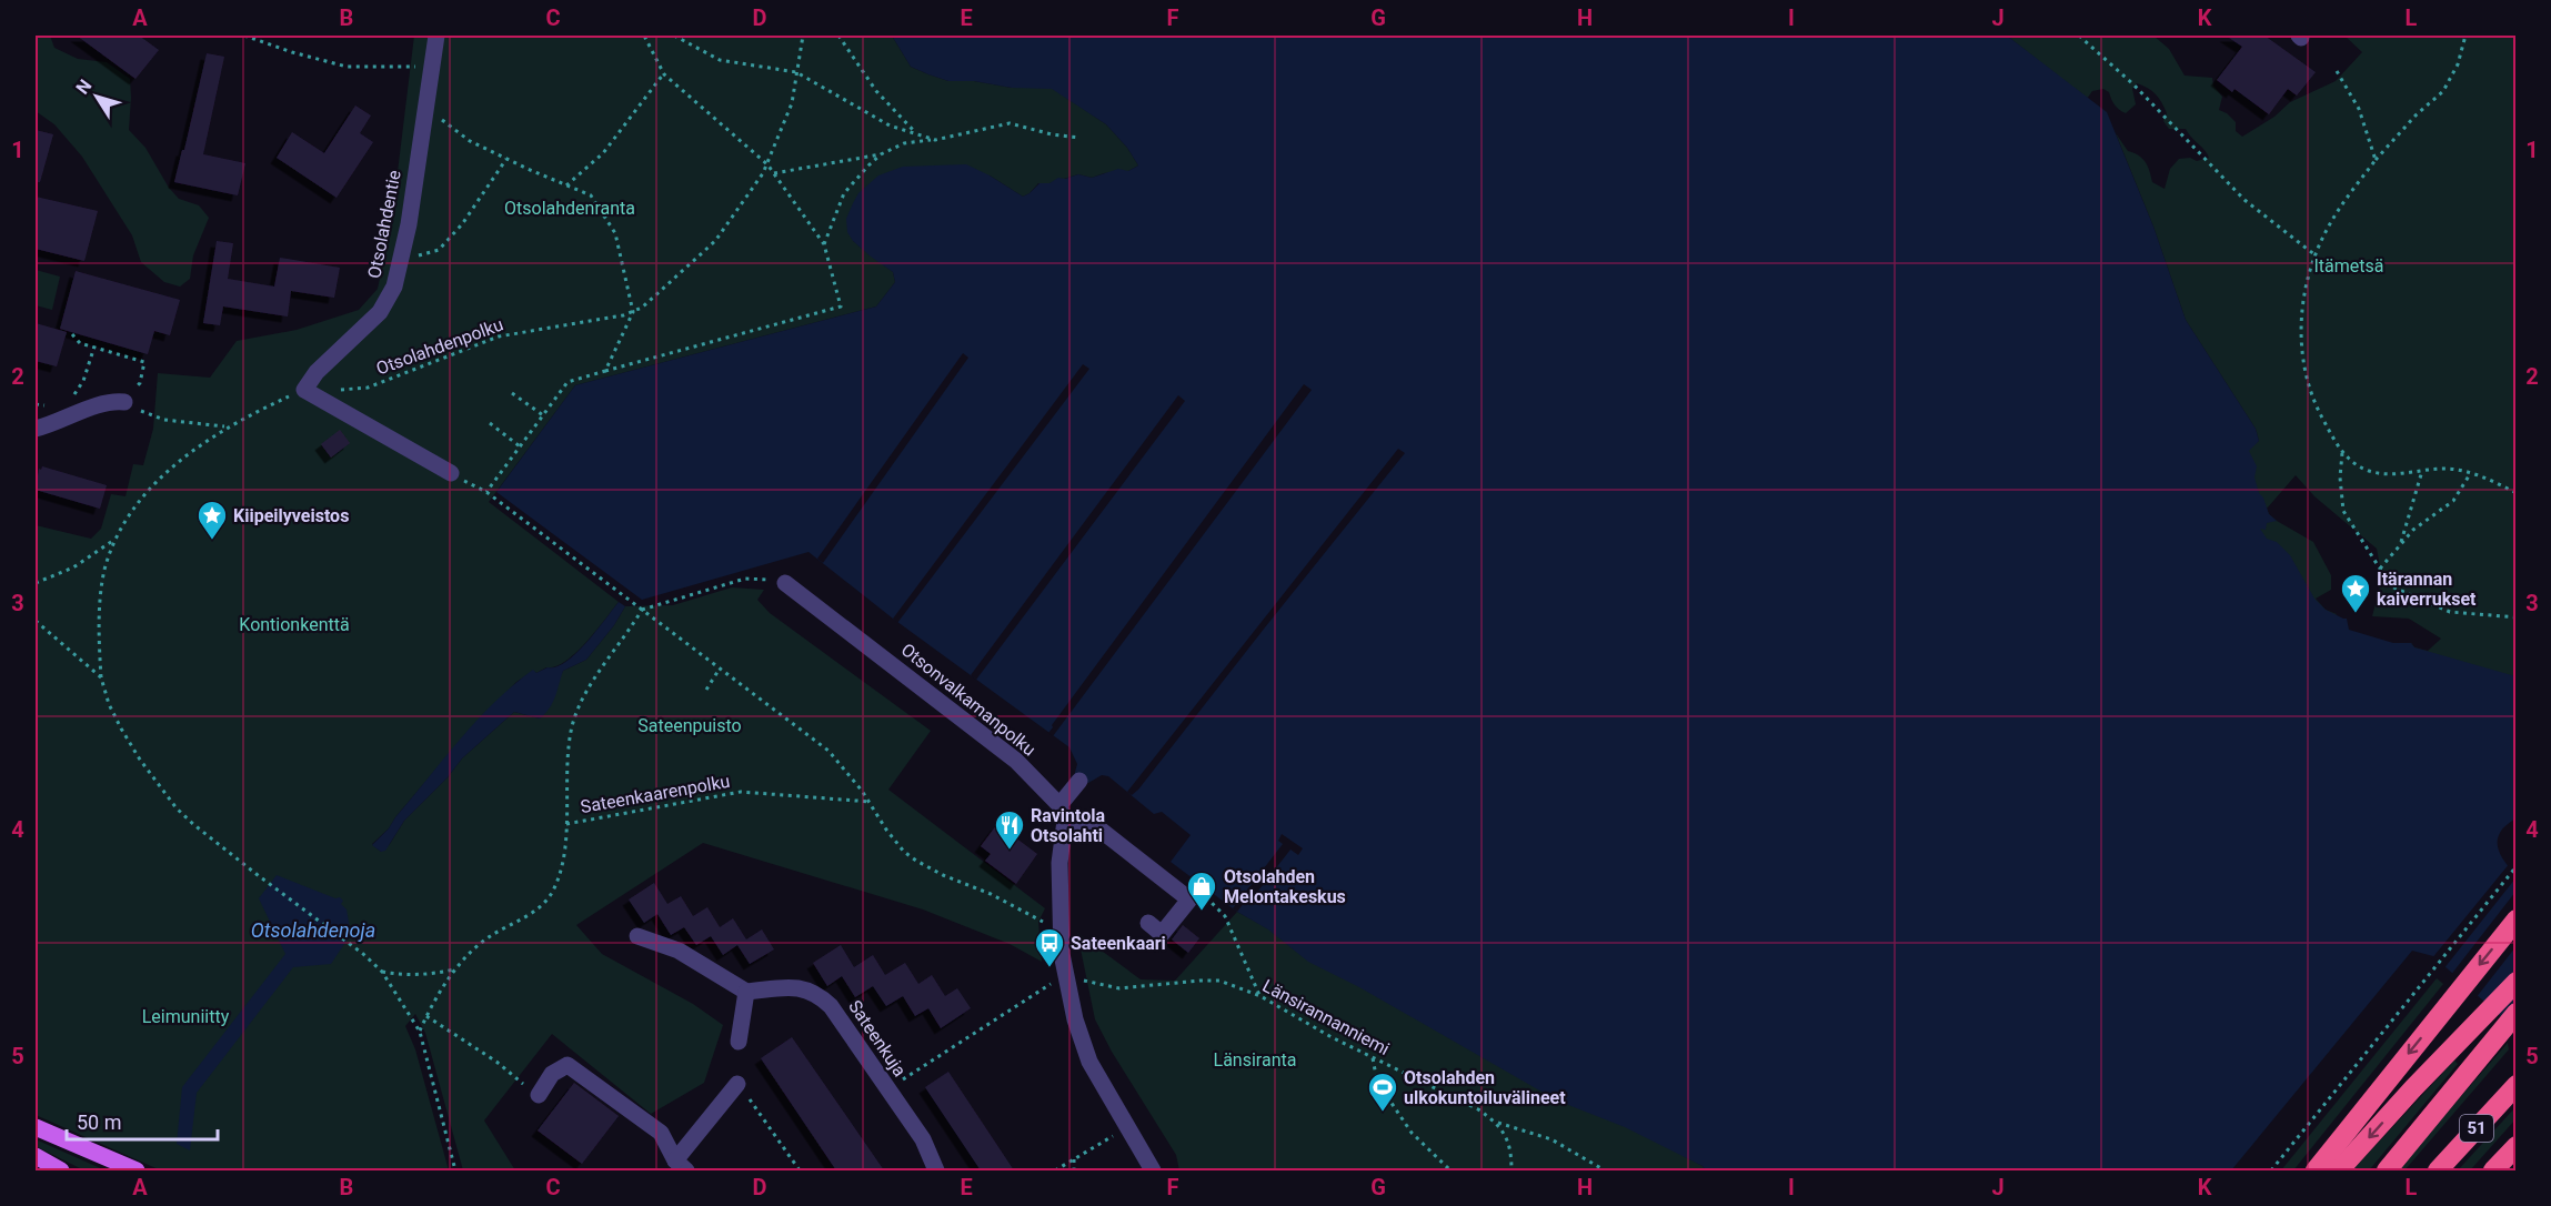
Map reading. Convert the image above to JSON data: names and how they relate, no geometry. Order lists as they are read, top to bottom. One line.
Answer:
{"streets":{"highway":["51"],"street":["Otsolahdentie","Otsonvalkamanpolku","Sateenkuja"],"path":["Otsolahdenpolku","Sateenkaarenpolku","Länsirannanniemi"]},"crossings":[["Otsolahdentie","Otsolahdenpolku"]],"water":["Otsolahdenoja"],"parks":["Otsolahdenranta","Itämetsä","Kontionkenttä","Sateenpuisto","Leimuniitty","Länsiranta"],"places":{"place":["Kiipeilyveistos","Itärannan kaiverrukset"],"restaurant":["Ravintola Otsolahti"],"shop":["Otsolahden Melontakeskus"],"bus stop":["Sateenkaari"],"sports":["Otsolahden ulkokuntoiluvälineet"]},"scale_bar":"50 m","north":"top left","grid":{"columns":["A","B","C","D","E","F","G","H","I","J","K","L"],"rows":["1","2","3","4","5"]}}
